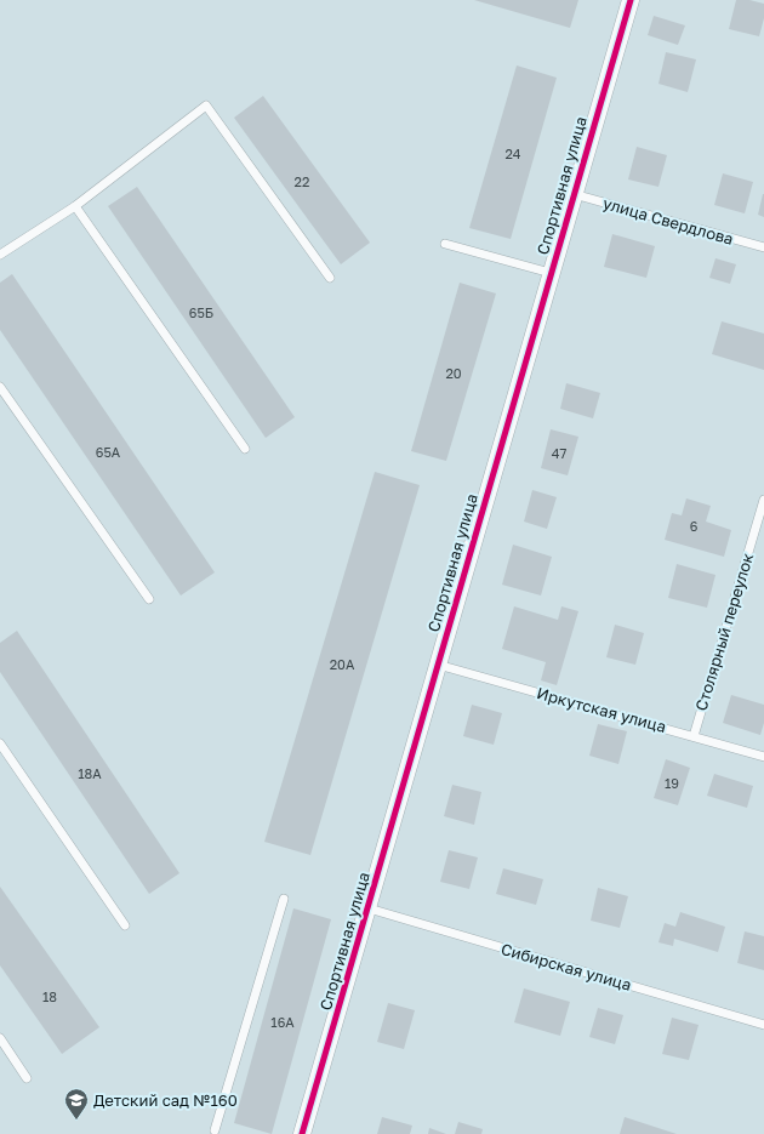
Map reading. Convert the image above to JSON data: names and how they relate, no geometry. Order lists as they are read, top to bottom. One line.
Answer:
{"streets":{"street":["Спортивная улица"],"lane":["улица Свердлова","Столярный переулок","Иркутская улица","Сибирская улица"]},"crossings":[["Спортивная улица","улица Свердлова"],["Спортивная улица","Иркутская улица"],["Спортивная улица","Сибирская улица"],["Столярный переулок","Иркутская улица"]],"places":{"school or university":["Детский сад №160"]},"house_numbers":["24","22","65Б","20","65А","47","6","20А","18А","19","18","16А"]}
